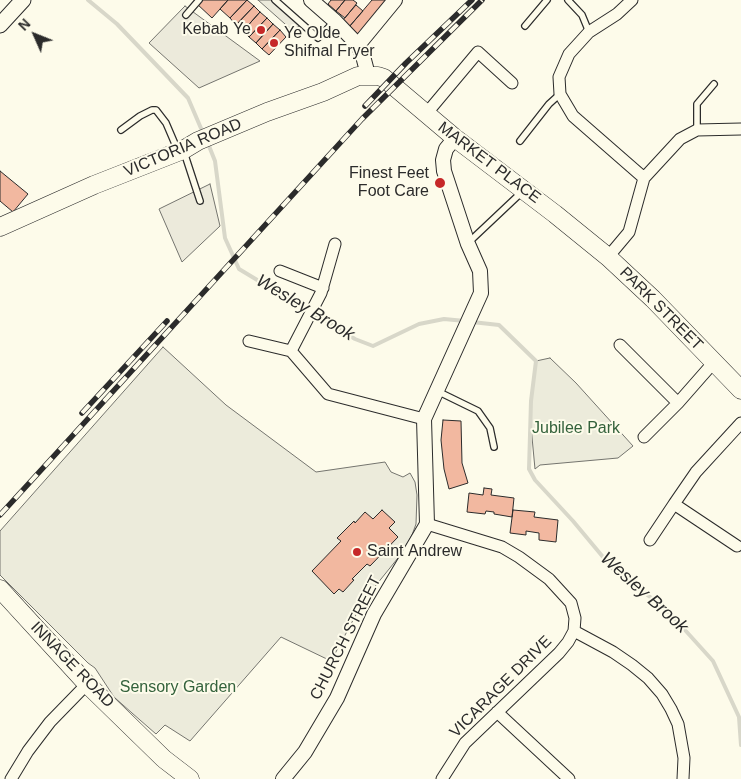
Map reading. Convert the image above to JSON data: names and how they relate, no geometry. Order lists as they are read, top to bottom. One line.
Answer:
{"streets":{"main road":["VICTORIA ROAD","MARKET PLACE","PARK STREET","INNAGE ROAD"],"street":["CHURCH STREET","VICARAGE DRIVE"]},"crossings":[["VICTORIA ROAD","MARKET PLACE"],["MARKET PLACE","PARK STREET"],["CHURCH STREET","VICARAGE DRIVE"]],"water":["Wesley Brook"],"parks":["Jubilee Park","Sensory Garden"],"places":["Kebab Ye","Ye Olde Shifnal Fryer","Finest Feet Foot Care","Saint Andrew"],"north":"top left"}
